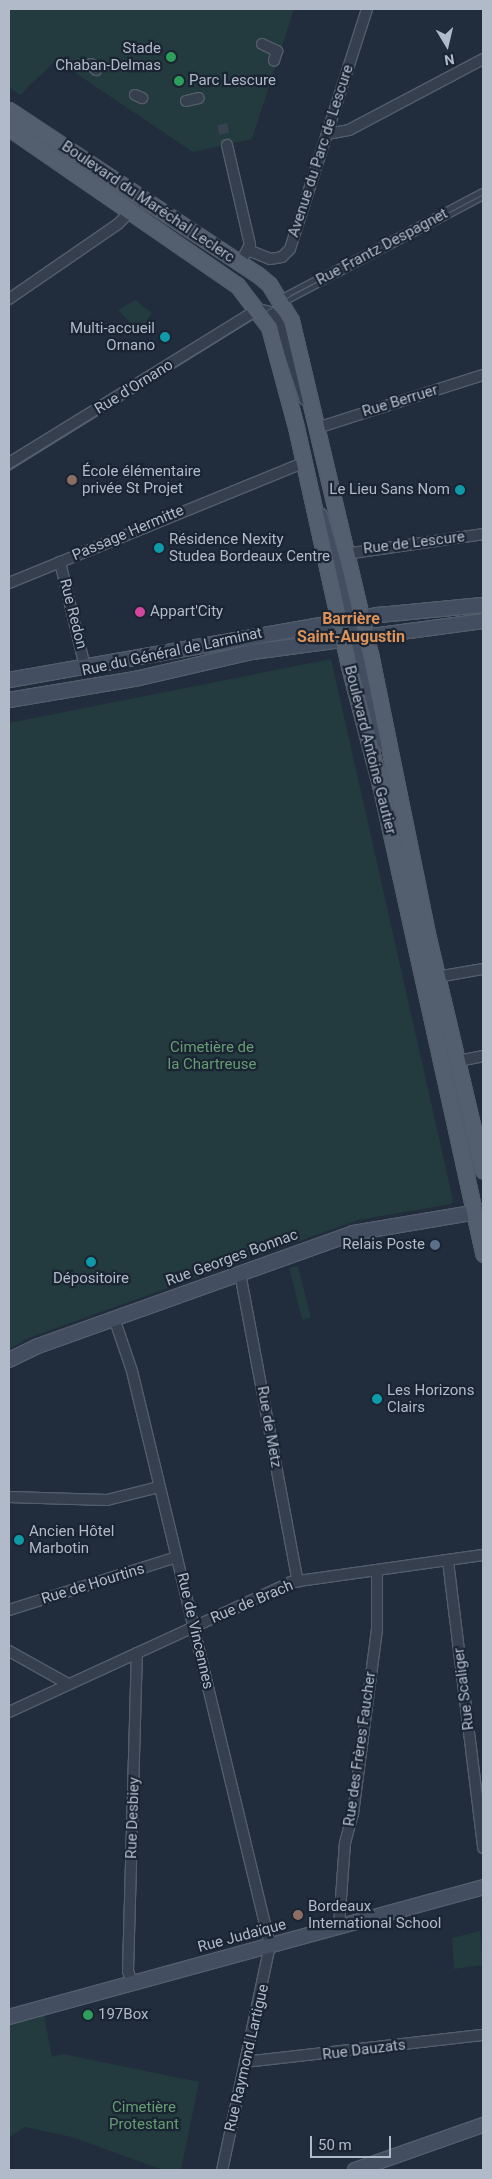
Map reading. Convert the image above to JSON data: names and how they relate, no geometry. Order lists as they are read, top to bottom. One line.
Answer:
{"streets":{"main road":["Boulevard du Maréchal Leclerc","Rue du Général de Larminat","Boulevard Antoine Gautier","Rue Georges Bonnac","Rue Judaïque"],"street":["Avenue du Parc de Lescure","Rue Frantz Despagnet","Rue d'Ornano","Rue Berruer","Passage Hermitte","Rue de Lescure","Rue Redon","Rue de Metz","Rue de Hourtins","Rue de Brach","Rue de Vincennes","Rue Scaliger","Rue des Frères Faucher","Rue Desbiey","Rue Dauzats","Rue Raymond Lartigue"]},"crossings":[["Boulevard du Maréchal Leclerc","Rue Frantz Despagnet"],["Boulevard du Maréchal Leclerc","Rue d'Ornano"],["Boulevard du Maréchal Leclerc","Boulevard Antoine Gautier"],["Rue Frantz Despagnet","Boulevard Antoine Gautier"],["Rue d'Ornano","Boulevard Antoine Gautier"],["Rue Berruer","Boulevard Antoine Gautier"],["Passage Hermitte","Rue Redon"],["Passage Hermitte","Boulevard Antoine Gautier"],["Rue de Lescure","Boulevard Antoine Gautier"],["Rue Redon","Rue du Général de Larminat"],["Rue du Général de Larminat","Boulevard Antoine Gautier"],["Boulevard Antoine Gautier","Rue Georges Bonnac"],["Rue Georges Bonnac","Rue de Metz"],["Rue Georges Bonnac","Rue de Vincennes"],["Rue de Metz","Rue de Brach"],["Rue de Hourtins","Rue de Vincennes"],["Rue de Brach","Rue de Vincennes"],["Rue de Brach","Rue Scaliger"],["Rue de Brach","Rue des Frères Faucher"],["Rue de Brach","Rue Desbiey"],["Rue de Vincennes","Rue Judaïque"],["Rue de Vincennes","Rue Raymond Lartigue"],["Rue des Frères Faucher","Rue Judaïque"],["Rue Desbiey","Rue Judaïque"],["Rue Judaïque","Rue Raymond Lartigue"],["Rue Dauzats","Rue Raymond Lartigue"]],"districts":["Barrière Saint-Augustin"],"parks":["Cimetière de la Chartreuse","Cimetière Protestant"],"places":["Stade Chaban-Delmas","Parc Lescure","Multi-accueil Ornano","École élémentaire privée St Projet","Le Lieu Sans Nom","Résidence Nexity Studea Bordeaux Centre","Appart'City","Relais Poste","Dépositoire","Les Horizons Clairs","Ancien Hôtel Marbotin","Bordeaux International School","197Box"],"scale_bar":"50 m","north":"bottom"}
